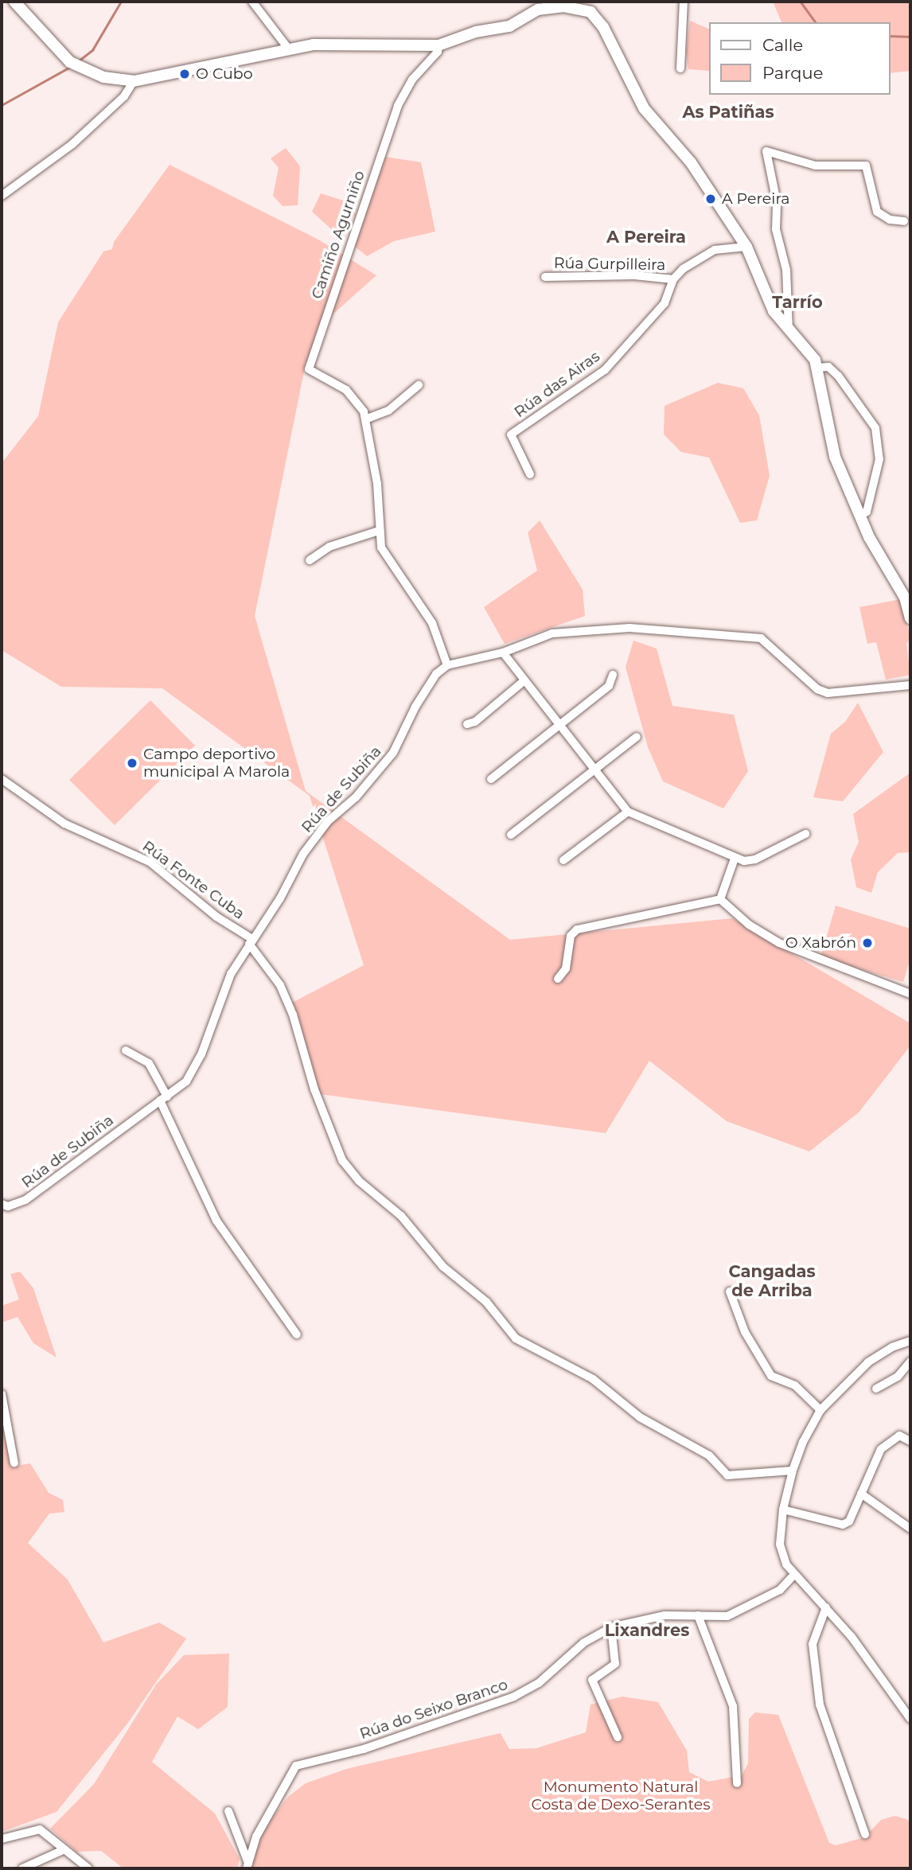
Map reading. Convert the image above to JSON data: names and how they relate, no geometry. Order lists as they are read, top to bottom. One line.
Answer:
{"streets":{"street":["Camiño Agurniño","Rúa Gurpilleira","Rúa das Airas","Rúa de Subiña","Rúa Fonte Cuba","Rúa do Seixo Branco"]},"crossings":[["Camiño Agurniño","Rúa de Subiña"],["Rúa Gurpilleira","Rúa das Airas"],["Rúa de Subiña","Rúa Fonte Cuba"]],"districts":["As Patiñas","A Pereira","Tarrío","Cangadas de Arriba","Lixandres"],"parks":["Monumento Natural Costa de Dexo-Serantes"],"places":["O Cubo","A Pereira","Campo deportivo municipal A Marola","O Xabrón"],"legend":["Calle","Parque"]}
